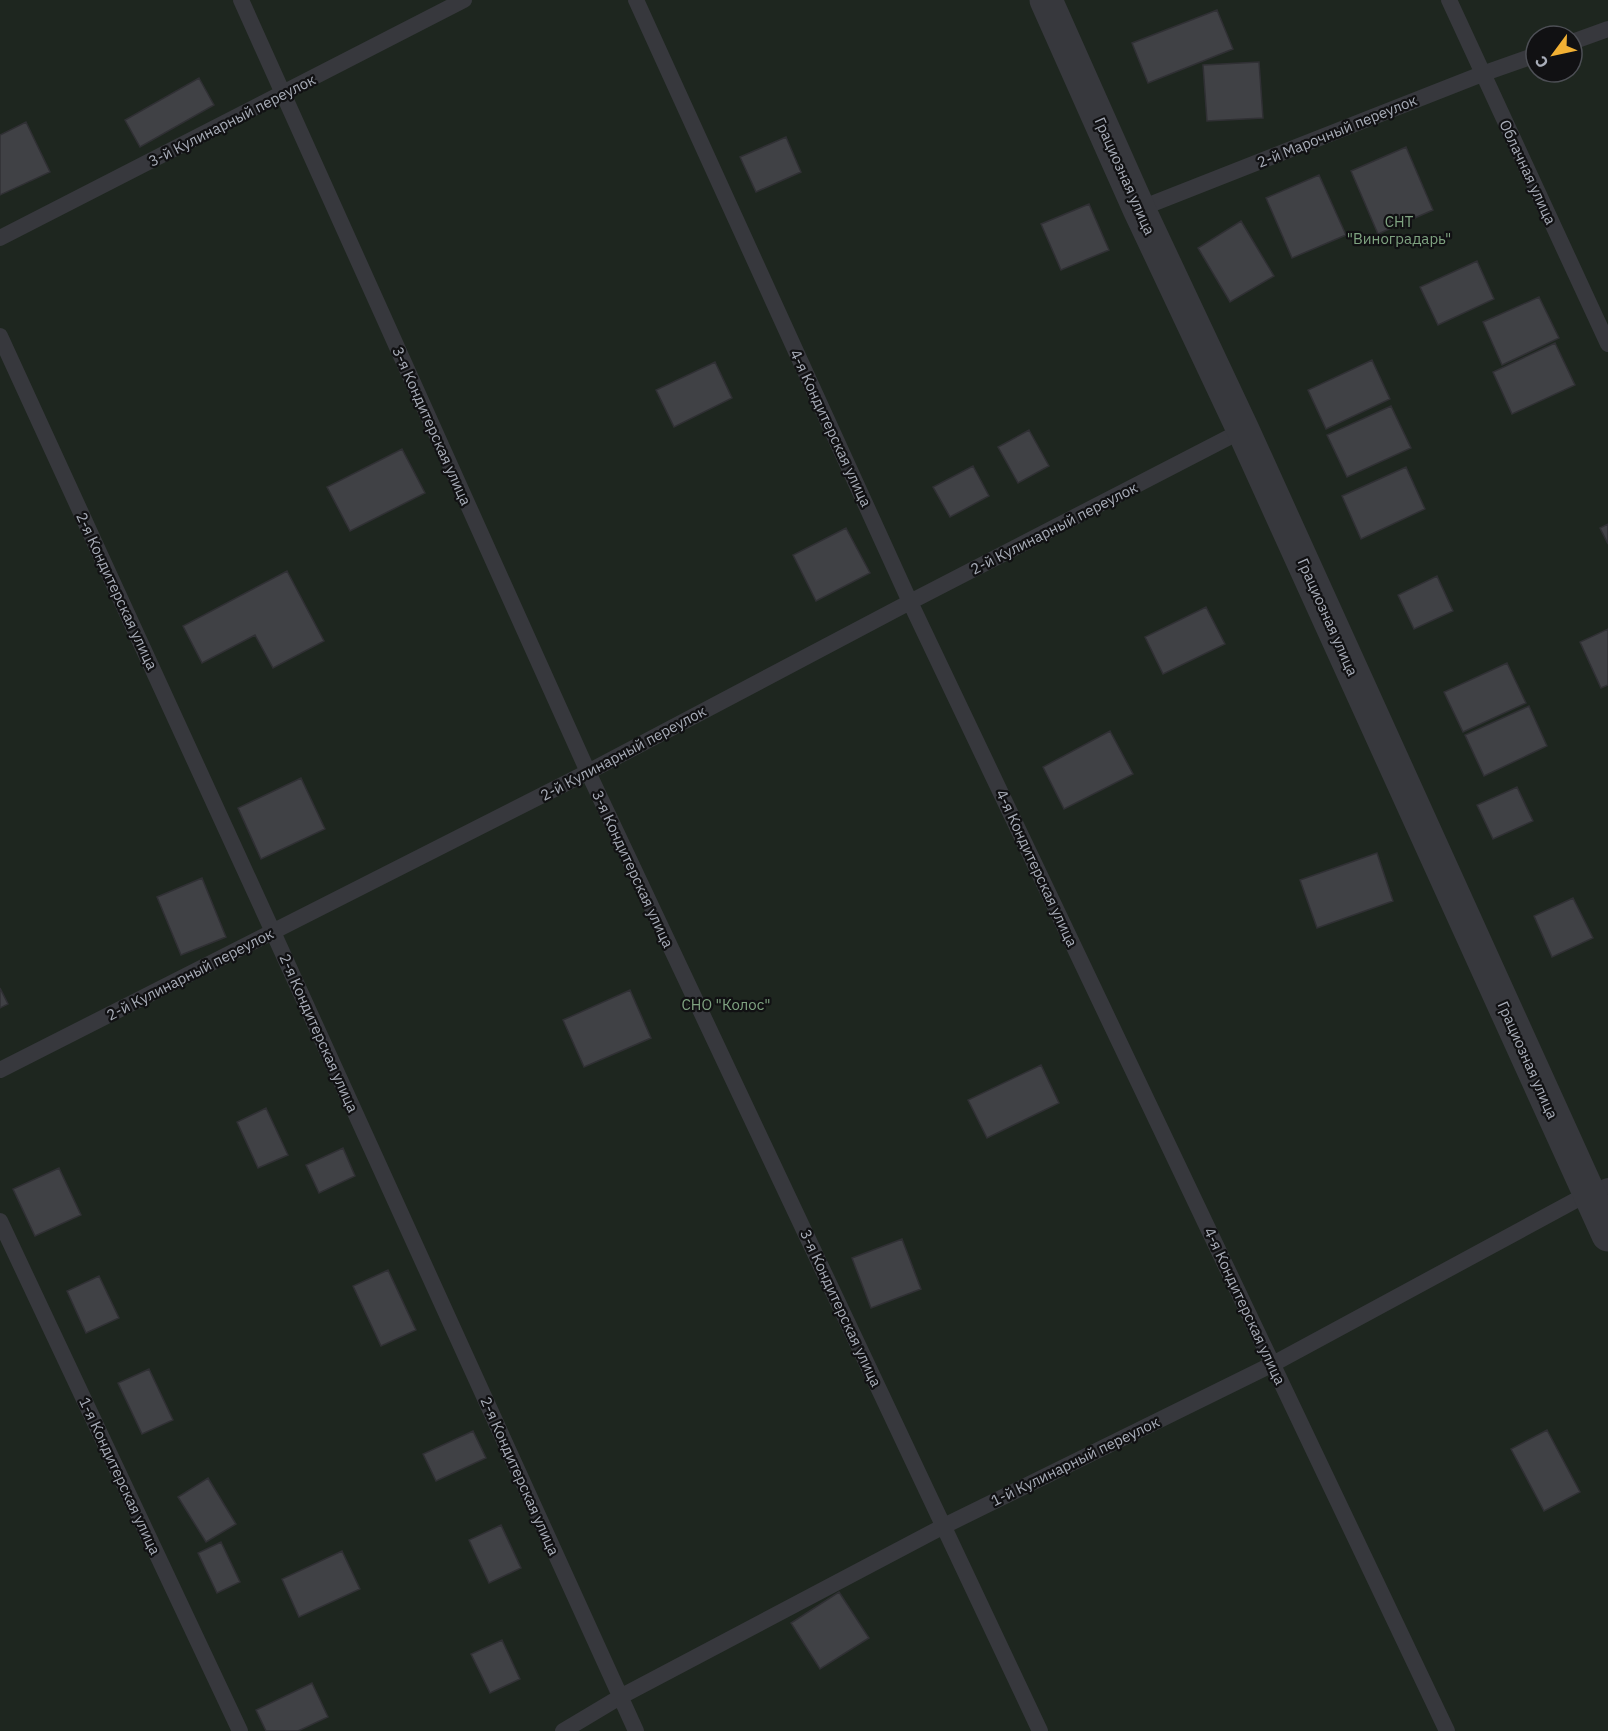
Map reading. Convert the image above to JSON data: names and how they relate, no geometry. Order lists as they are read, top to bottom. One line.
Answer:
{"streets":{"street":["Грациозная улица"],"lane":["3-й Кулинарный переулок","2-й Марочный переулок","Облачная улица","3-я Кондитерская улица","4-я Кондитерская улица","2-й Кулинарный переулок","2-я Кондитерская улица","1-й Кулинарный переулок","1-я Кондитерская улица"]},"crossings":[["3-й Кулинарный переулок","3-я Кондитерская улица"],["2-й Марочный переулок","Облачная улица"],["2-й Марочный переулок","Грациозная улица"],["Грациозная улица","2-й Кулинарный переулок"],["Грациозная улица","1-й Кулинарный переулок"],["3-я Кондитерская улица","2-й Кулинарный переулок"],["3-я Кондитерская улица","1-й Кулинарный переулок"],["4-я Кондитерская улица","2-й Кулинарный переулок"],["4-я Кондитерская улица","1-й Кулинарный переулок"],["2-й Кулинарный переулок","2-я Кондитерская улица"],["2-я Кондитерская улица","1-й Кулинарный переулок"]],"parks":["СНТ \"Виноградарь\"","СНО \"Колос\""],"north":"bottom left"}
